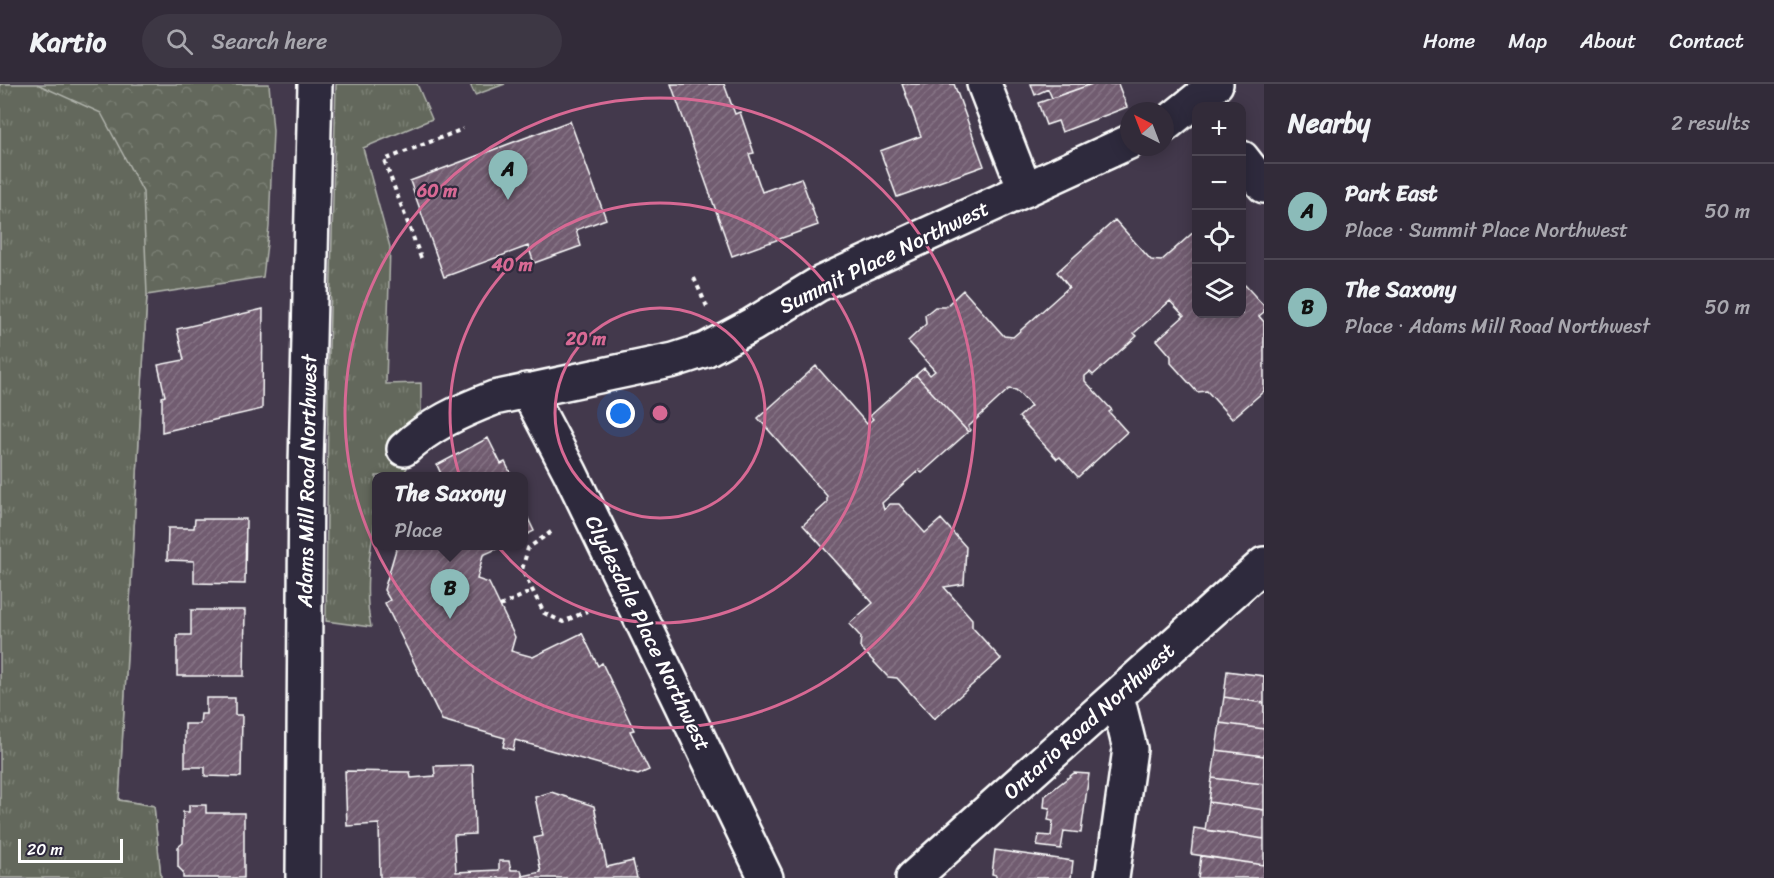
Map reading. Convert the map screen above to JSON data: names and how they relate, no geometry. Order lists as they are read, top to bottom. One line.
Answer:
{"streets":{"street":["Summit Place Northwest","Adams Mill Road Northwest","Clydesdale Place Northwest","Ontario Road Northwest"]},"crossings":[["Summit Place Northwest","Clydesdale Place Northwest"]],"scale_bar":"20 m","north":"top left","page":{"header":"Kartio","search":"Search here","nav":["Home","Map","About","Contact"],"heading":["Nearby","2 results"],"map_buttons":["+","−"],"pins":["A","B"],"list":[{"mark":"A","name":"Park East","note":"Place · Summit Place Northwest","value":"50 m"},{"mark":"B","name":"The Saxony","note":"Place · Adams Mill Road Northwest","value":"50 m"}],"popup":["The Saxony","Place"],"scale":"20 m"},"rings":["60 m","40 m","20 m"]}
